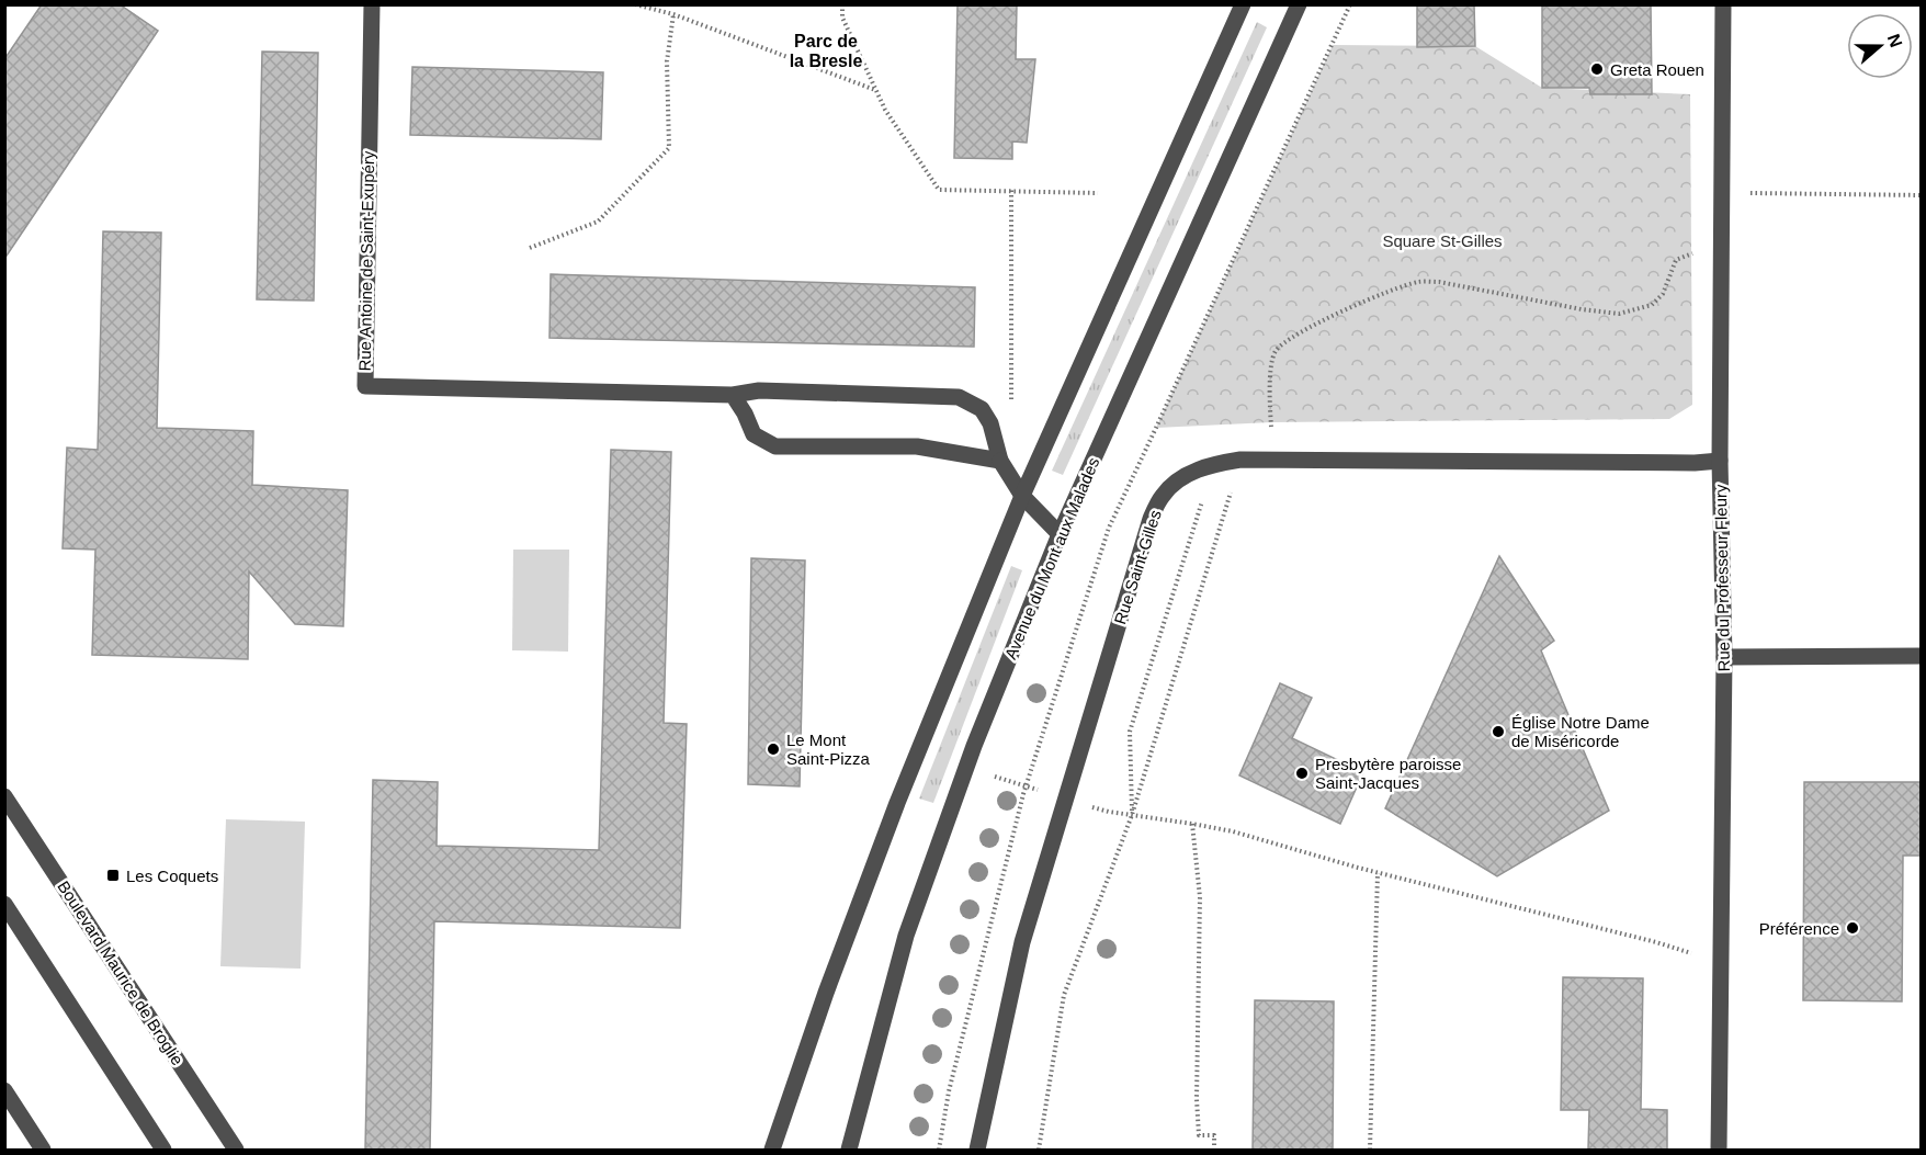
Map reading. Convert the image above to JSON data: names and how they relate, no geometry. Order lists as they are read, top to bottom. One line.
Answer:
{"streets":{"street":["Rue Antoine de Saint-Exupéry","Avenue du Mont aux Malades","Rue Saint-Gilles","Rue du Professeur Fleury","Boulevard Maurice de Broglie"]},"crossings":[["Rue Antoine de Saint-Exupéry","Avenue du Mont aux Malades"],["Rue Saint-Gilles","Rue du Professeur Fleury"]],"districts":["Parc de la Bresle"],"parks":["Square St-Gilles"],"places":{"other":["Greta Rouen","Église Notre Dame de Miséricorde","Le Mont Saint-Pizza","Presbytère paroisse Saint-Jacques","Préférence"],"transit":["Les Coquets"]},"north":"right"}
